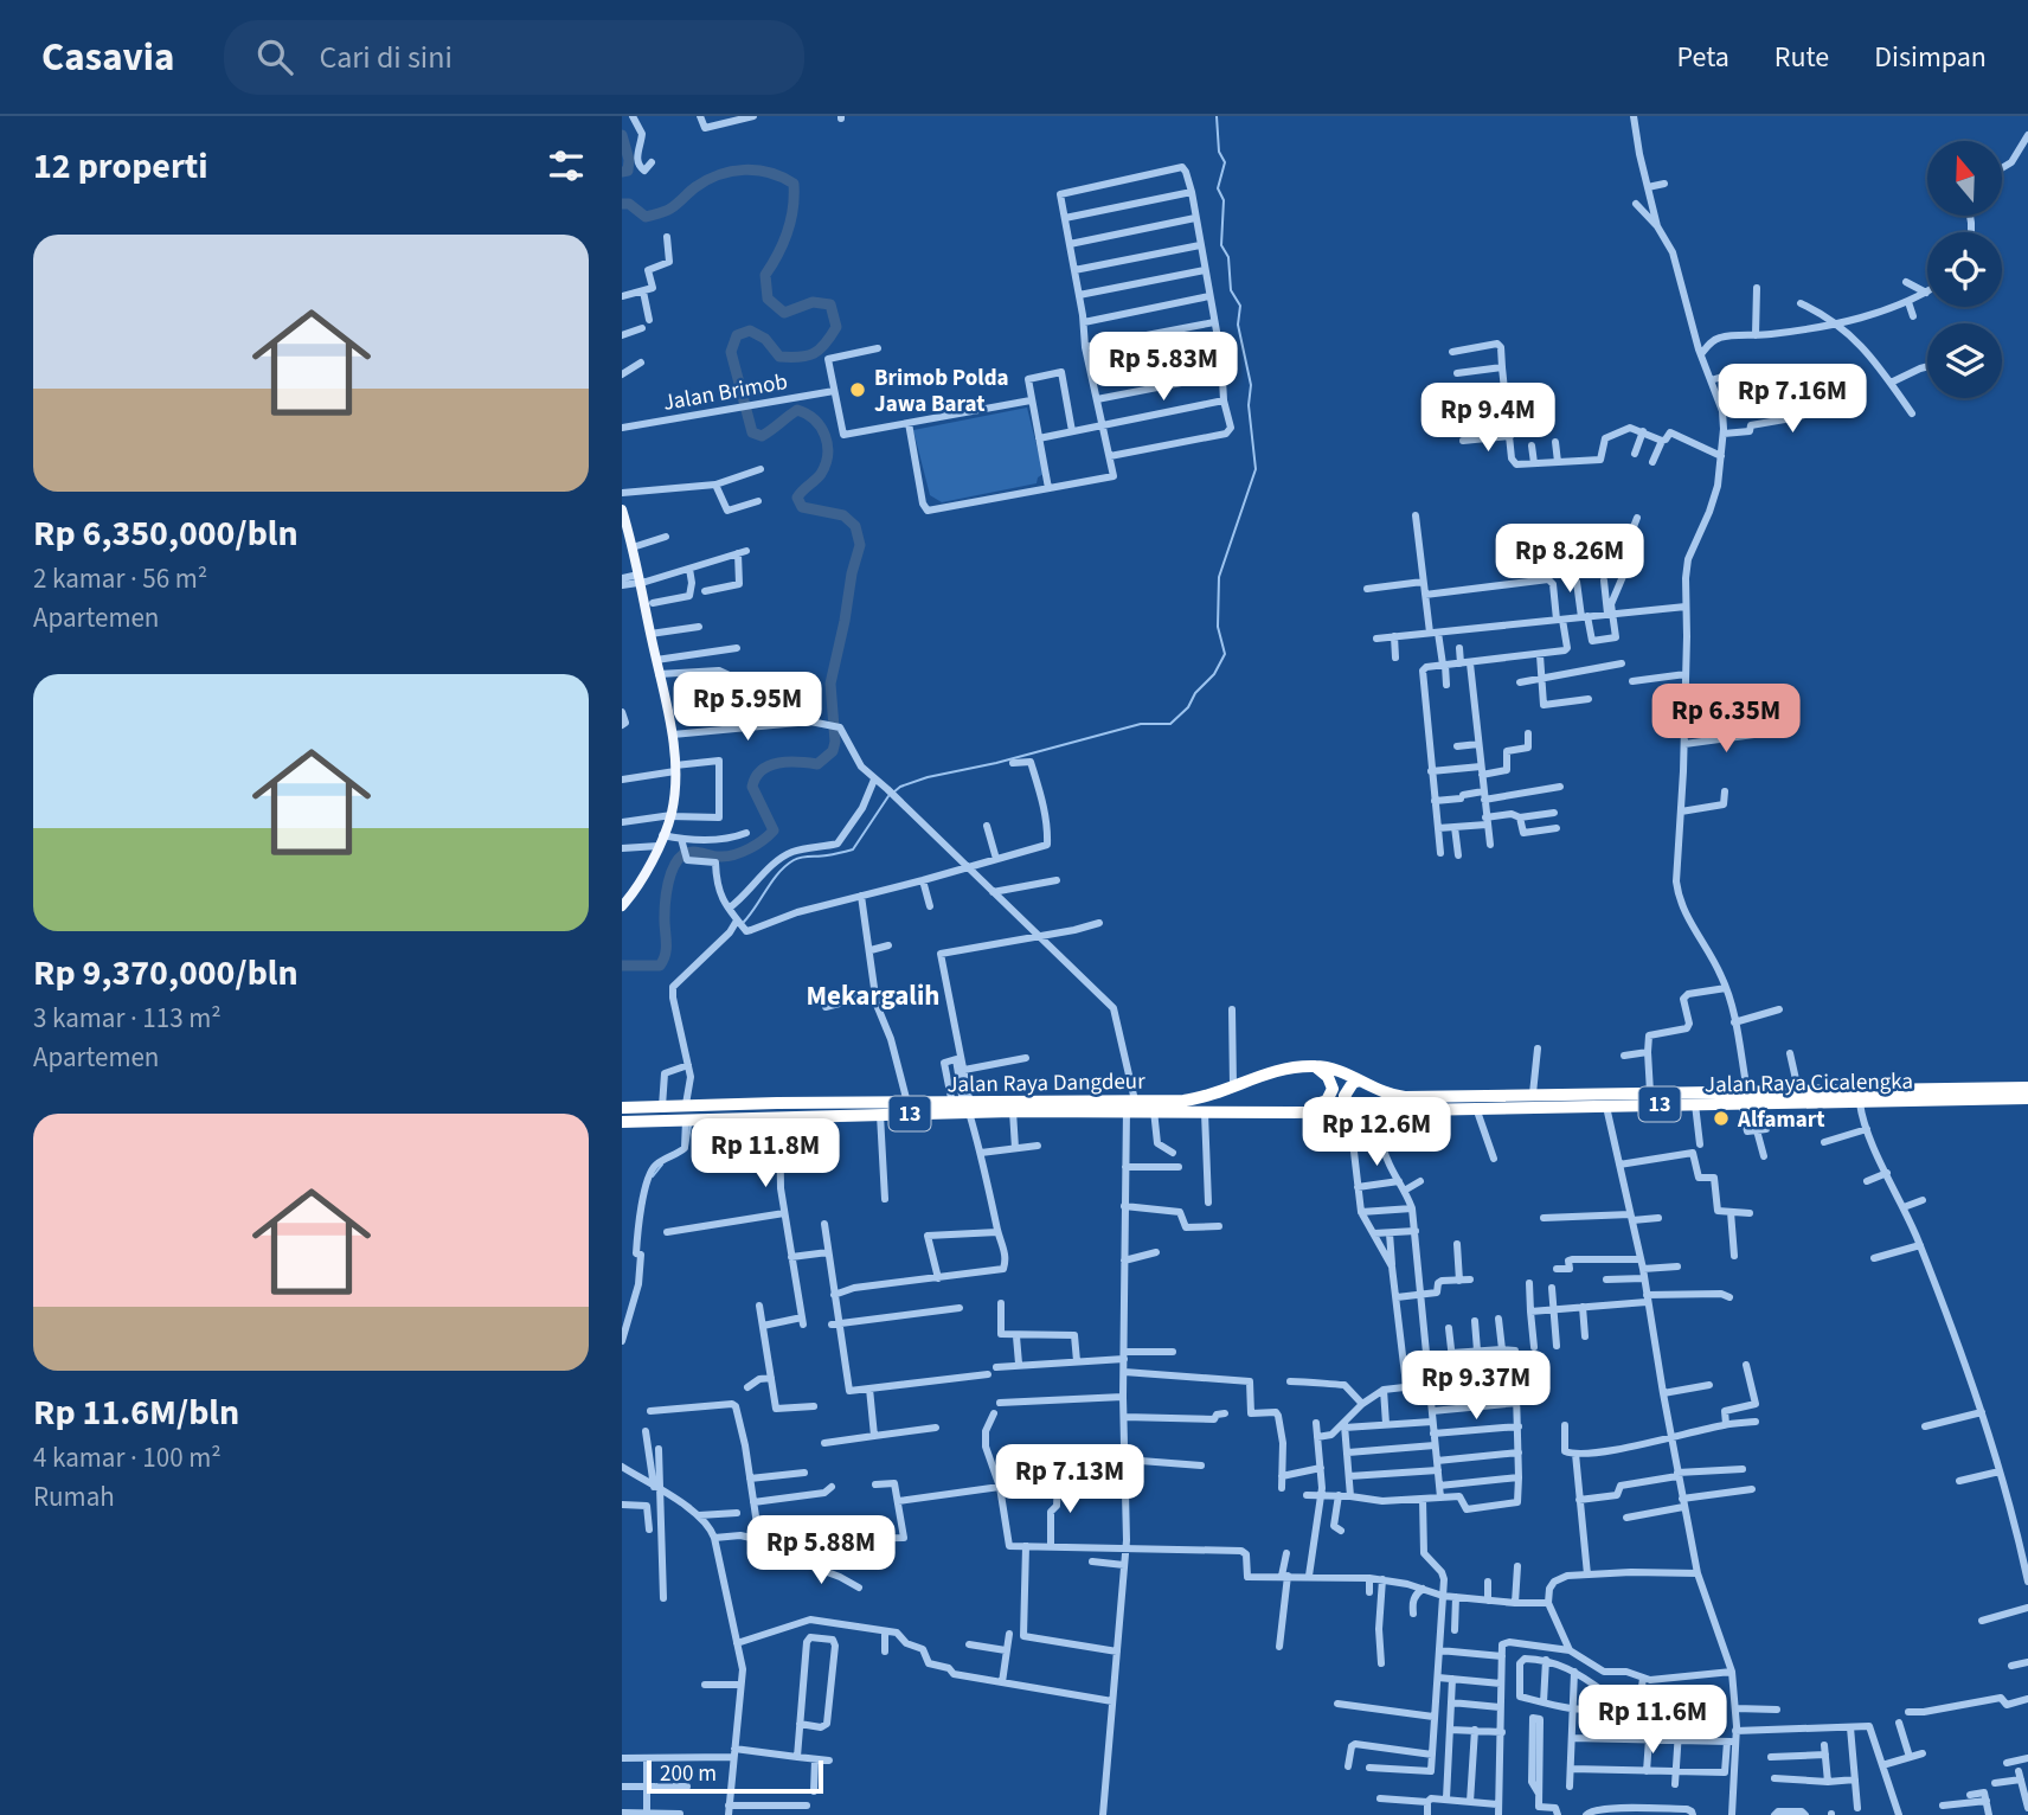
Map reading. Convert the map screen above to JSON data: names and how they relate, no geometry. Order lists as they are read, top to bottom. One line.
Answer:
{"streets":{"highway":["Jalan Raya Dangdeur","Jalan Raya Cicalengka","13"],"street":["Jalan Brimob"]},"crossings":[["Jalan Raya Dangdeur","Jalan Raya Cicalengka"]],"districts":["Mekargalih"],"places":["Brimob Polda Jawa Barat","Alfamart"],"scale_bar":"200 m","north":"top","page":{"header":"Casavia","search":"Cari di sini","nav":["Peta","Rute","Disimpan"],"heading":"12 properti","list":[{"name":"Rp 6,350,000/bln","note":"2 kamar · 56 m² · Apartemen"},{"name":"Rp 9,370,000/bln","note":"3 kamar · 113 m² · Apartemen"},{"name":"Rp 11.6M/bln","note":"4 kamar · 100 m² · Rumah"}],"price":["Rp 5.83M","Rp 7.16M","Rp 9.4M","Rp 8.26M","Rp 5.95M","Rp 6.35M","Rp 12.6M","Rp 11.8M","Rp 9.37M","Rp 7.13M","Rp 5.88M","Rp 11.6M"],"scale":"200 m"}}
